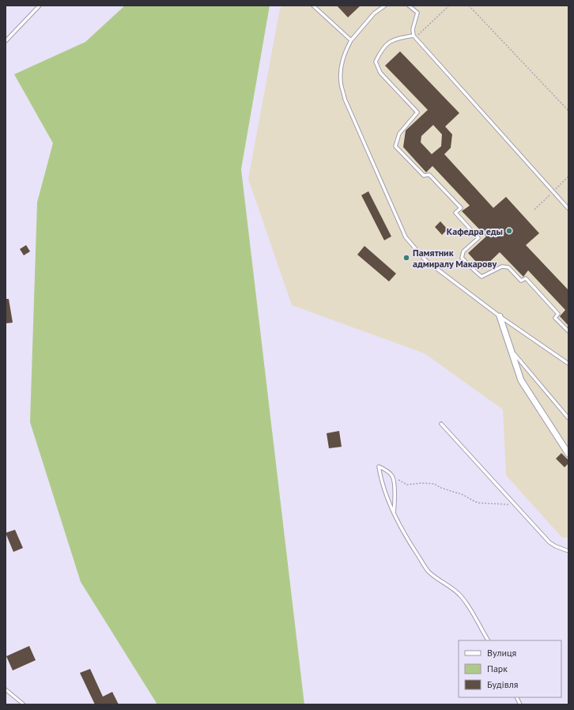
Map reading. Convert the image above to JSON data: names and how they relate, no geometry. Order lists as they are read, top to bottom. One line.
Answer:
{"places":["Кафедра еды","Памятник адмиралу Макарову"],"legend":["Вулиця","Парк","Будівля"]}
